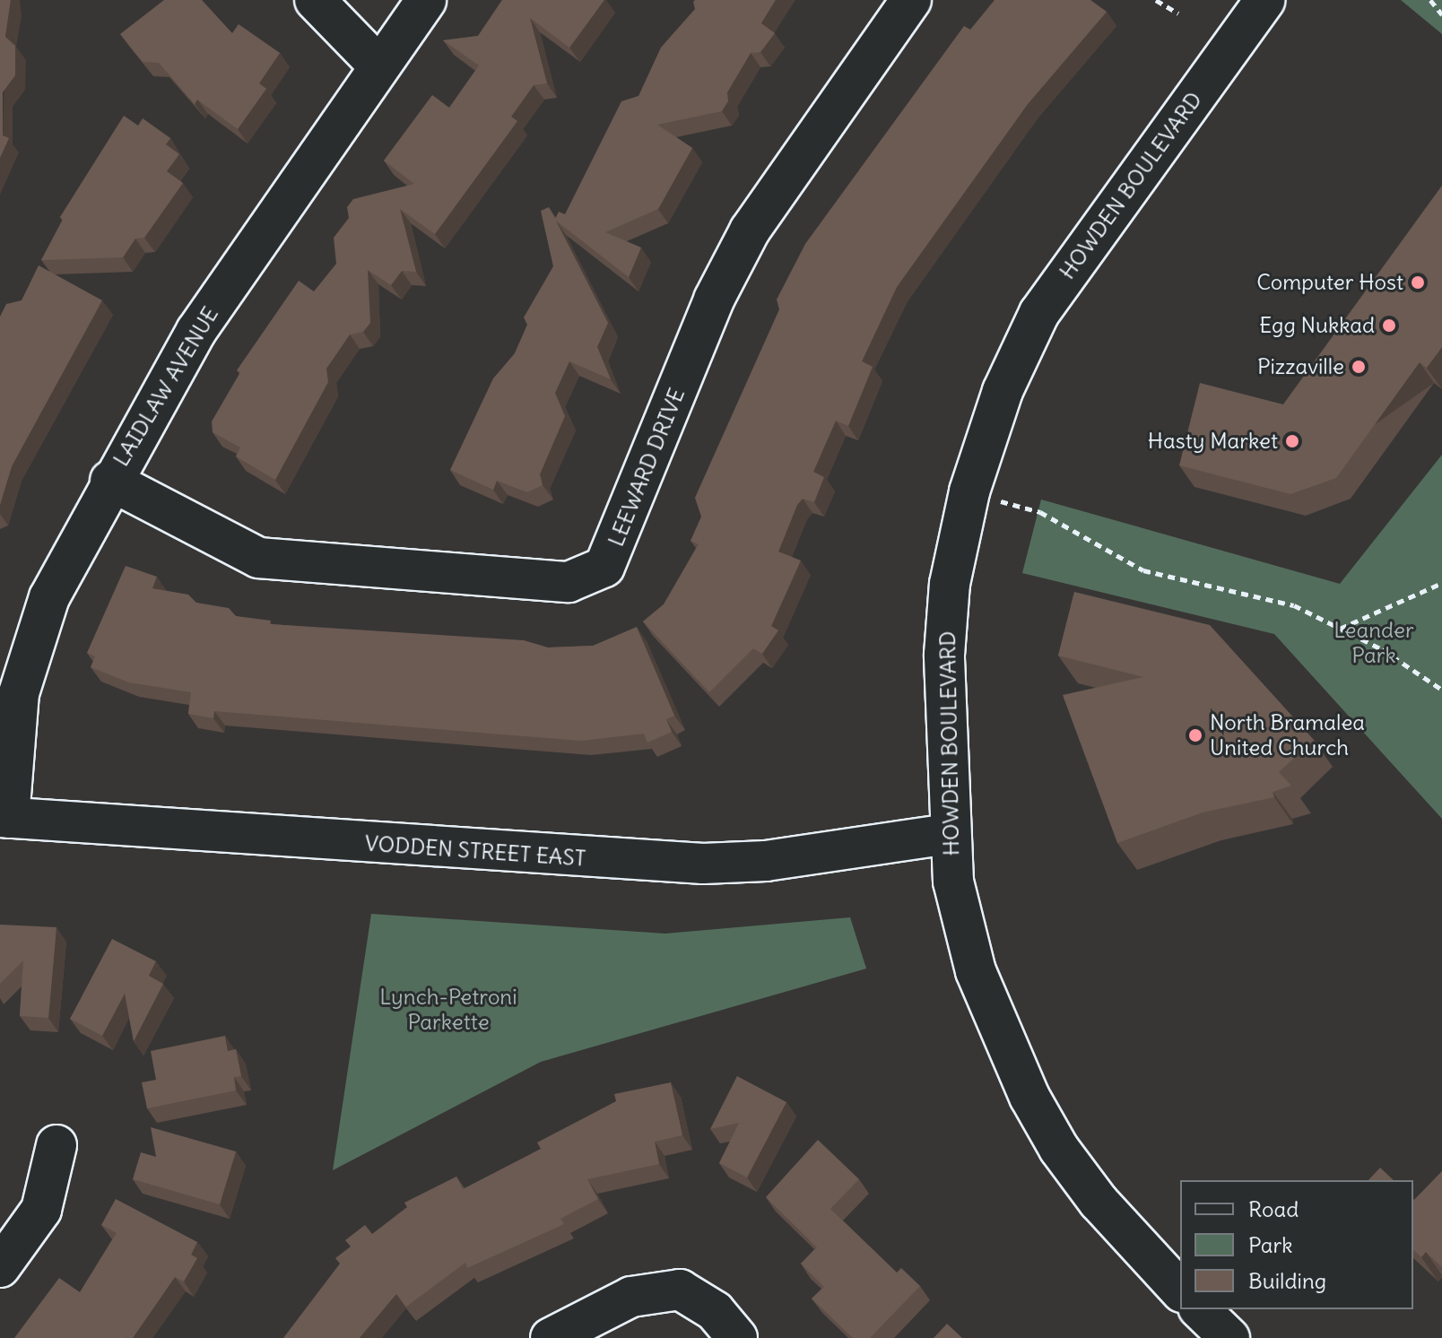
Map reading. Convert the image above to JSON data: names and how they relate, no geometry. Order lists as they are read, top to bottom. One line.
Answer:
{"streets":{"street":["HOWDEN BOULEVARD","LAIDLAW AVENUE","LEEWARD DRIVE","VODDEN STREET EAST"]},"crossings":[["HOWDEN BOULEVARD","VODDEN STREET EAST"],["LAIDLAW AVENUE","LEEWARD DRIVE"],["LAIDLAW AVENUE","VODDEN STREET EAST"]],"parks":["Leander Park","Lynch-Petroni Parkette"],"places":["Computer Host","Egg Nukkad","Pizzaville","Hasty Market","North Bramalea United Church"],"legend":["Road","Park","Building"]}
